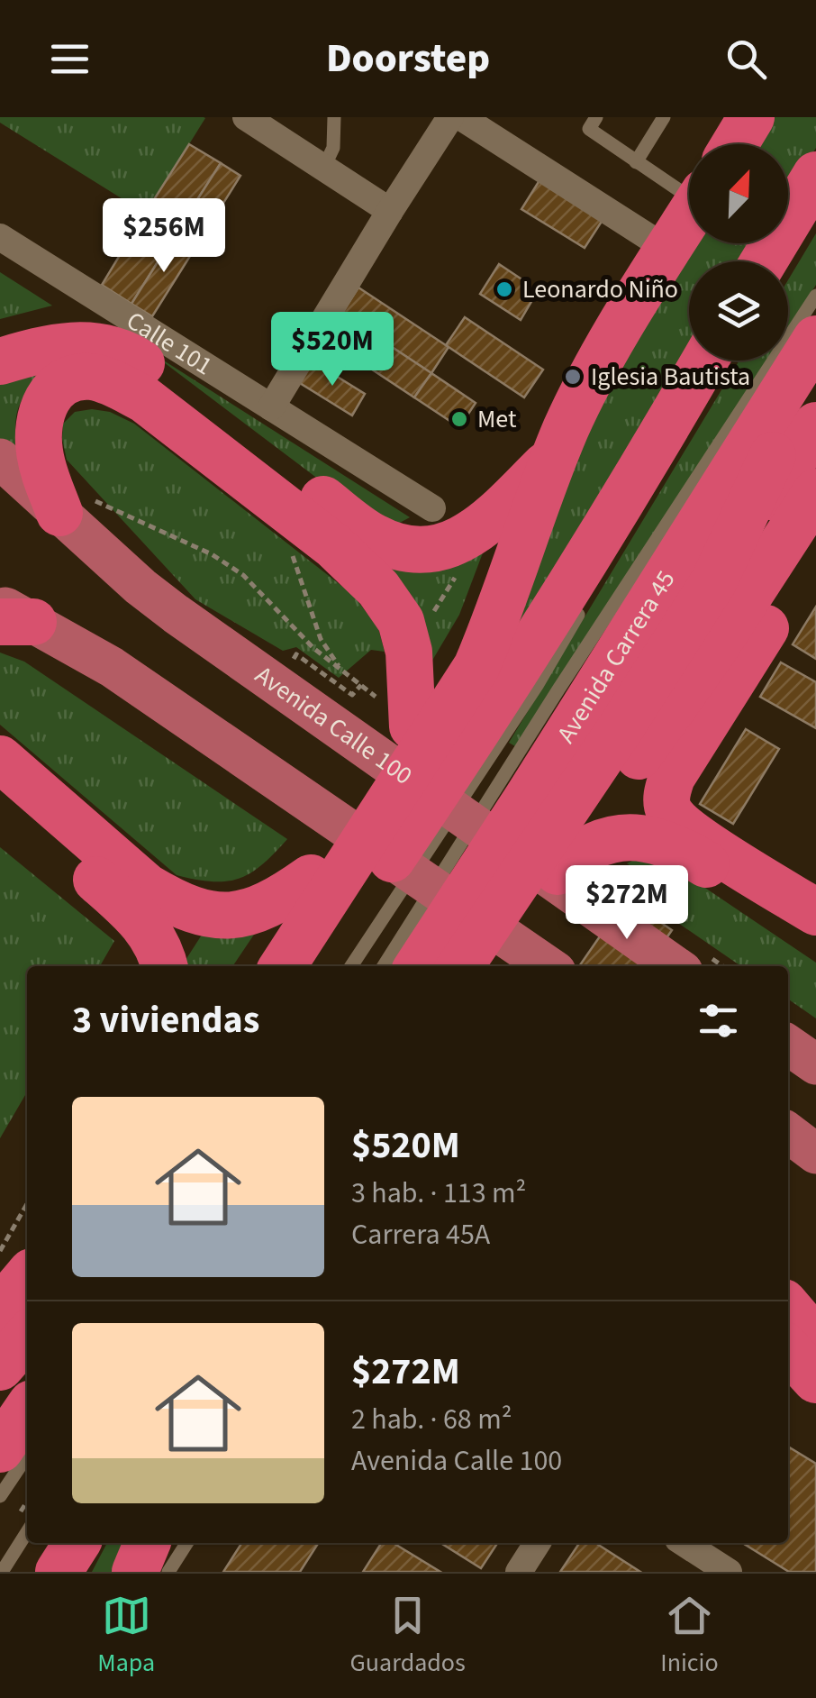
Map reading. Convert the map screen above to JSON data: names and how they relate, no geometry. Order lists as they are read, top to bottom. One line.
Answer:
{"streets":{"highway":["Avenida Carrera 45"],"main road":["Avenida Calle 100"],"street":["Calle 101"]},"places":["Leonardo Niño","Iglesia Bautista","Met"],"north":"top right","page":{"header":"Doorstep","price":["$256M","$520M","$272M"],"heading":"3 viviendas","list":[{"name":"$520M","note":"3 hab. · 113 m² · Carrera 45A"},{"name":"$272M","note":"2 hab. · 68 m² · Avenida Calle 100"}],"tabs":["Mapa","Guardados","Inicio"]}}
